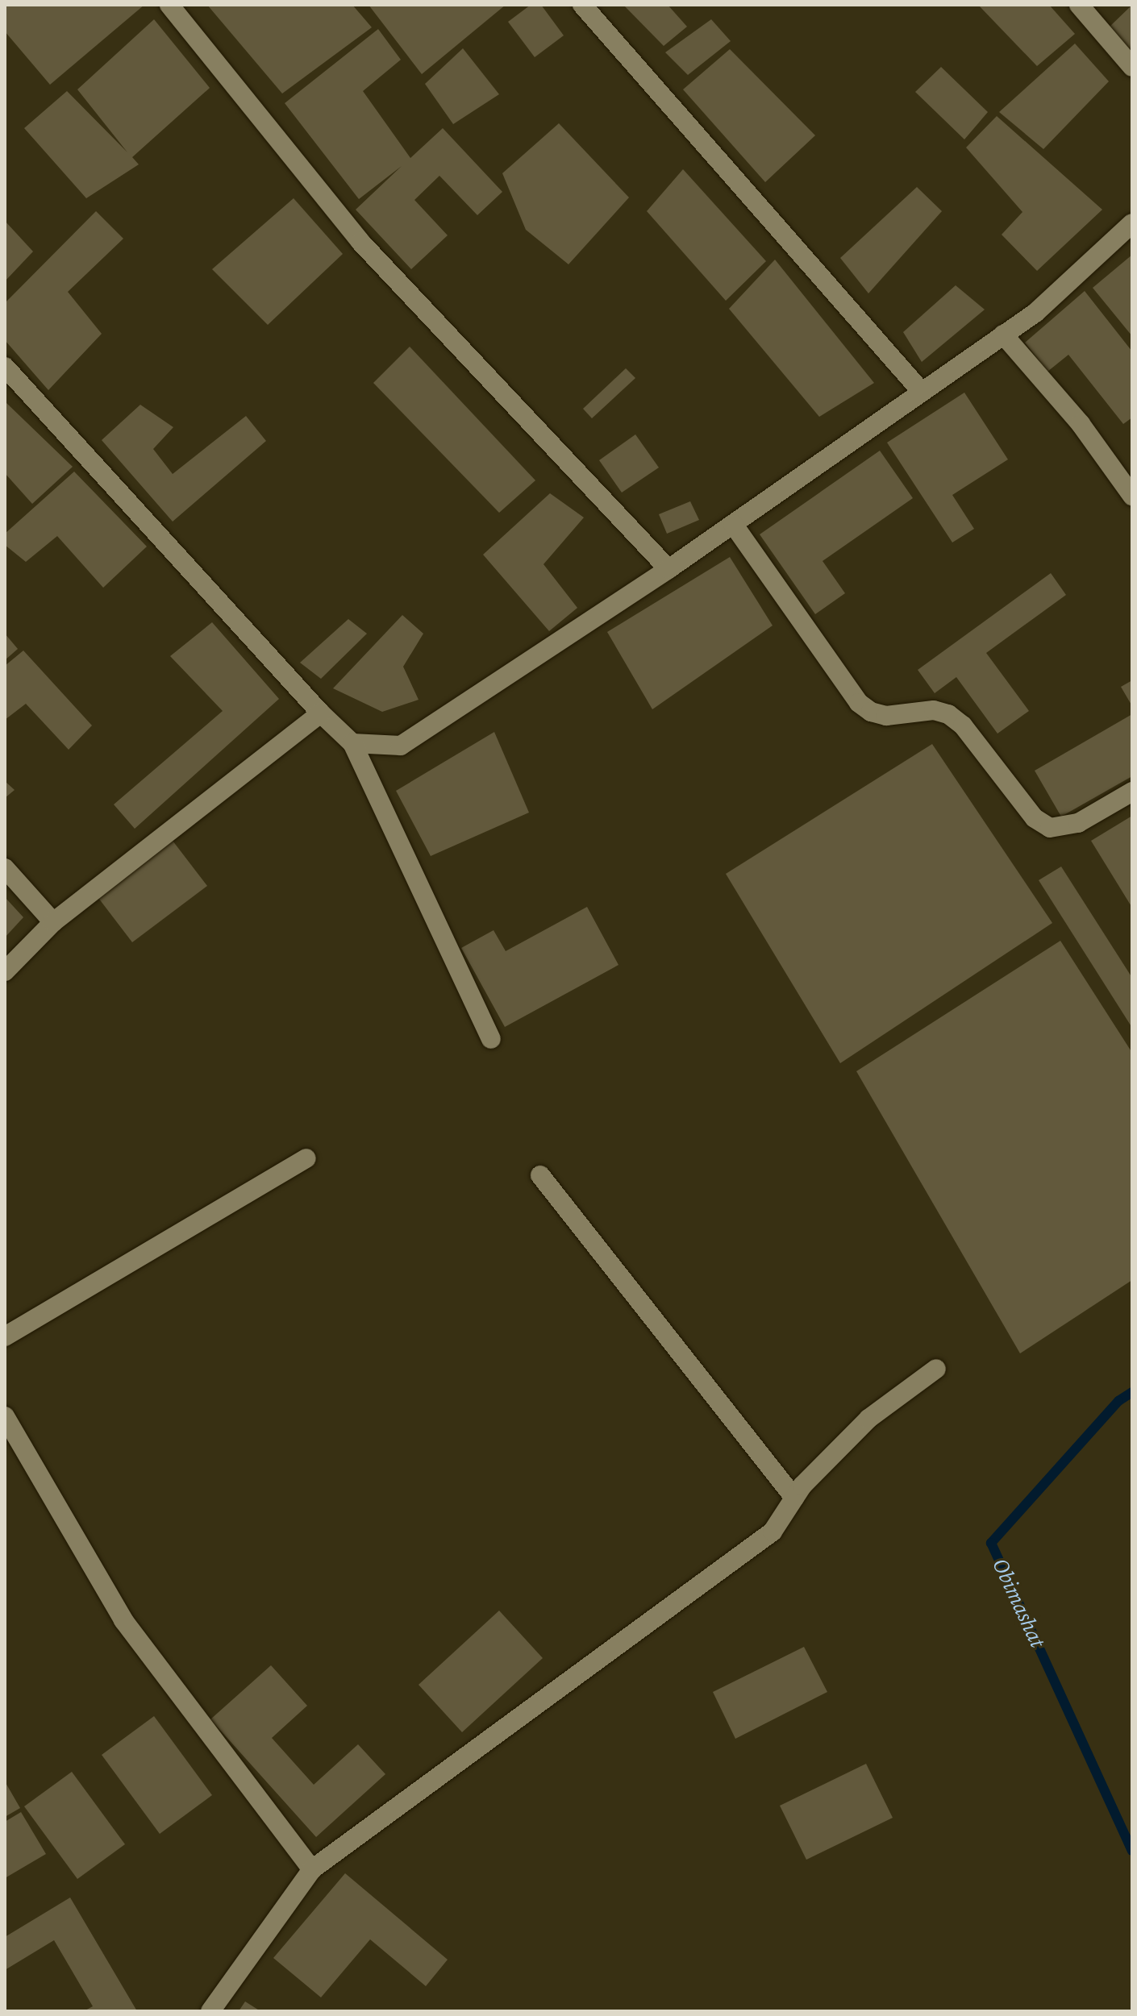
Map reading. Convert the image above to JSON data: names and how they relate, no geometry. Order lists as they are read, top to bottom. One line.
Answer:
{"water":["Obimashat"]}
